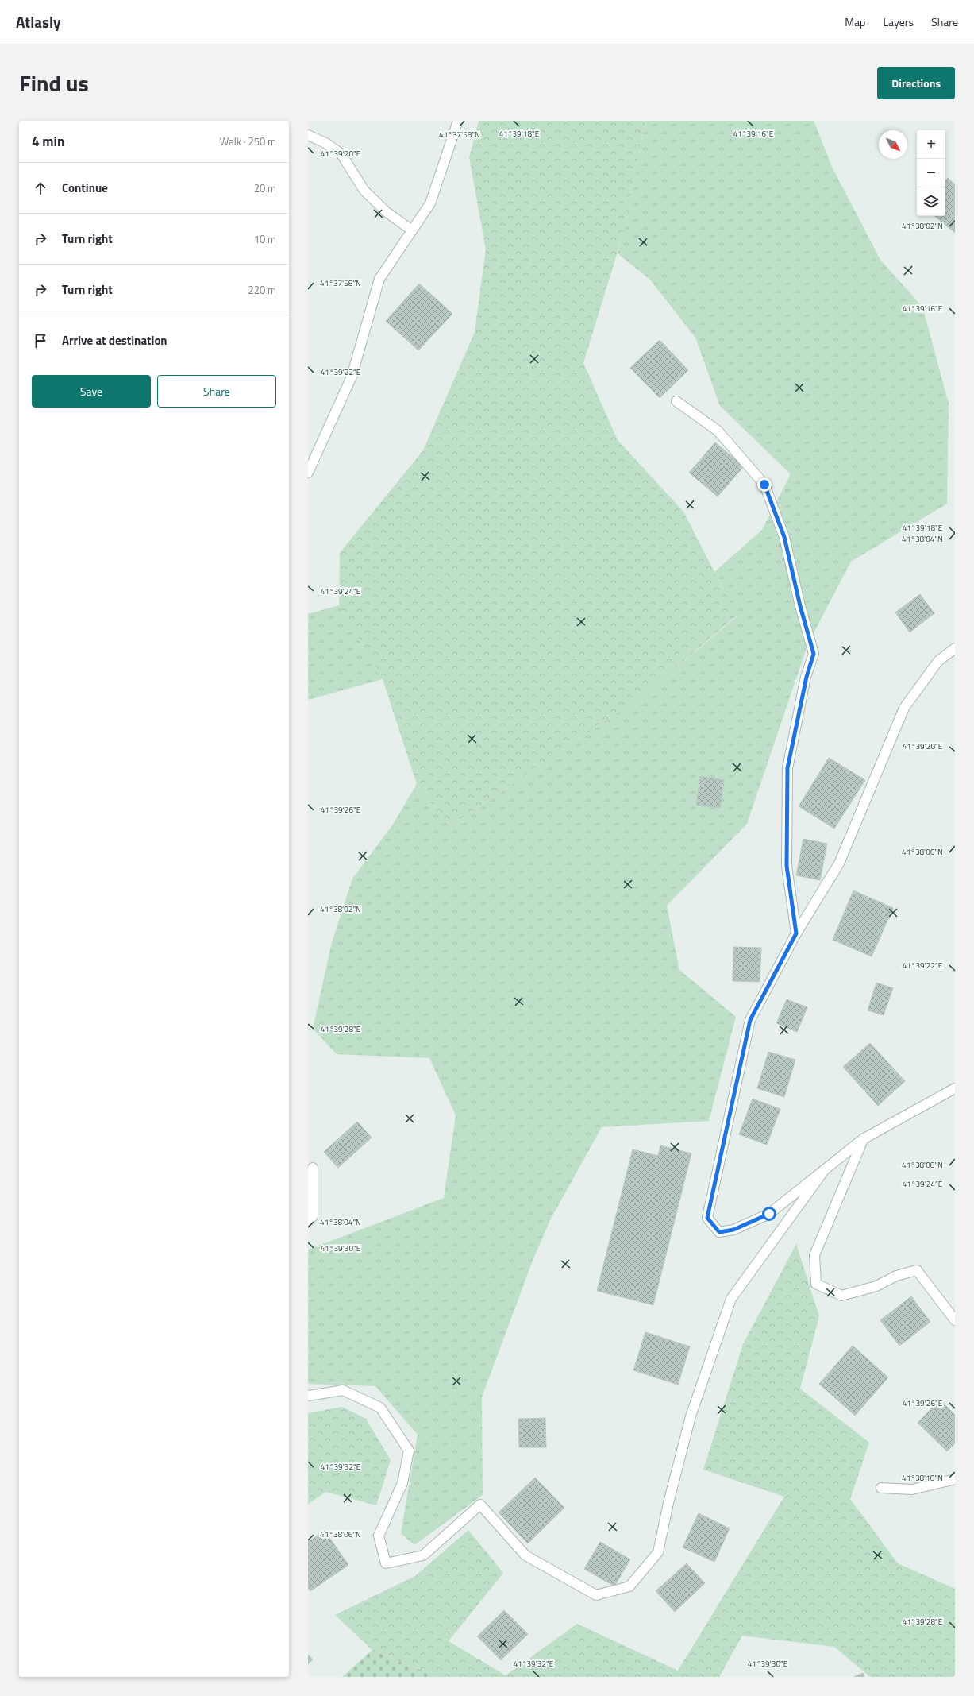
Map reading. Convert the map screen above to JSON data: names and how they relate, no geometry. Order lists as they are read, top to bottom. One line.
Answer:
{"north":"bottom right","page":{"header":"Atlasly","nav":["Map","Layers","Share"],"title":"Find us","buttons":["Directions",["Save","Share"]],"heading":["4 min","Walk · 250 m"],"map_buttons":["+","−"],"list":[["Continue","20 m"],["Turn right","10 m"],["Turn right","220 m"],"Arrive at destination"]},"coordinates":["41°39'18\"E","41°39'16\"E","41°37'58\"N","41°39'20\"E","41°38'02\"N","41°39'22\"E","41°38'04\"N","41°39'24\"E","41°39'26\"E","41°38'06\"N","41°39'28\"E","41°38'08\"N","41°39'30\"E","41°39'32\"E","41°38'10\"N"]}
